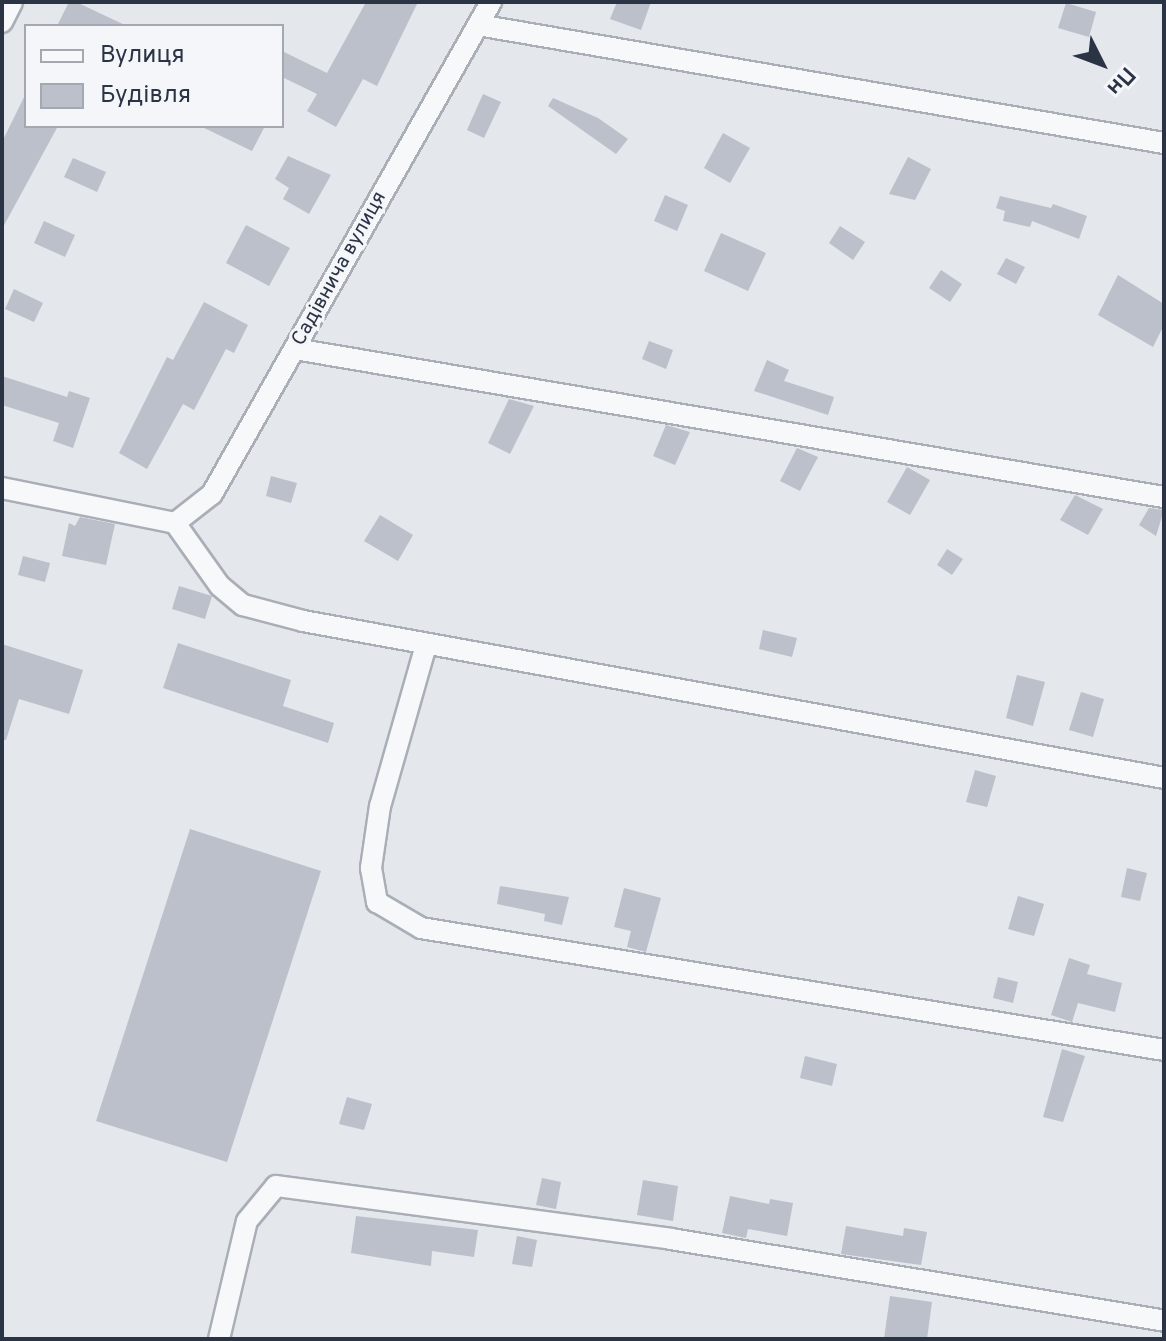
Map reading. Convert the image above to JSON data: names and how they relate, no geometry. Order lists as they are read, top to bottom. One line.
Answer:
{"streets":{"street":["Садівнича вулиця"]},"legend":["Вулиця","Будівля"],"north":"bottom right"}
